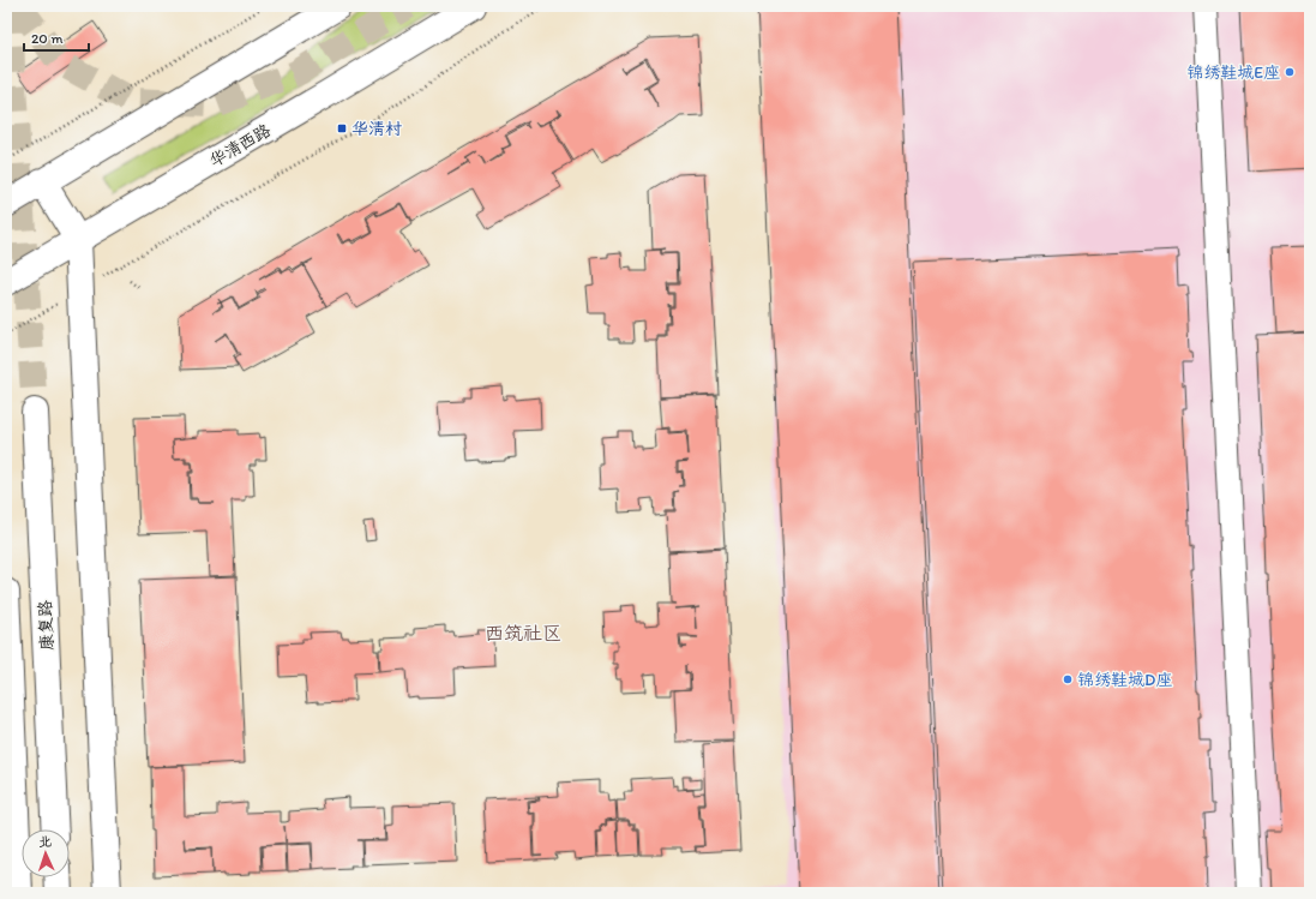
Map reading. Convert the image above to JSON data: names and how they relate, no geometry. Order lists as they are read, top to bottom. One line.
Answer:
{"streets":{"main road":["华清西路","康复路"]},"districts":["西筑社区"],"places":{"other":["锦绣鞋城E座","锦绣鞋城D座"],"transit":["华清村"]},"scale_bar":"20 m","north":"top"}
